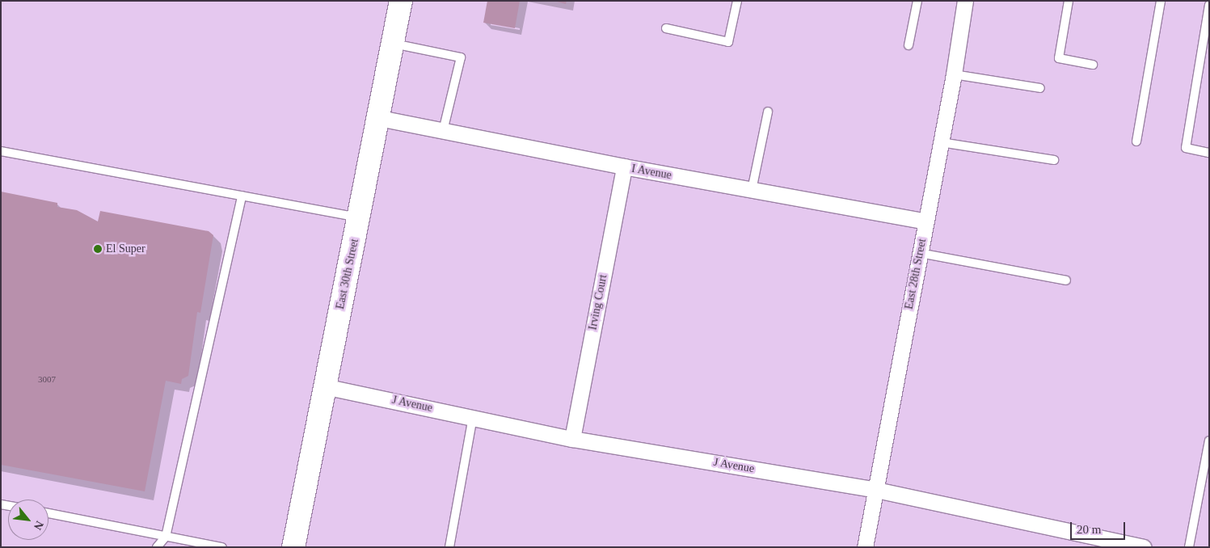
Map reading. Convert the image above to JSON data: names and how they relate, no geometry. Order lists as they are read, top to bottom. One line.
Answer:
{"streets":{"main road":["East 30th Street"],"street":["I Avenue","East 28th Street","Irving Court","J Avenue"]},"crossings":[["I Avenue","East 30th Street"],["I Avenue","East 28th Street"],["I Avenue","Irving Court"],["East 30th Street","J Avenue"],["East 28th Street","J Avenue"],["Irving Court","J Avenue"]],"places":["El Super"],"house_numbers":["3007"],"scale_bar":"20 m","north":"bottom right"}
